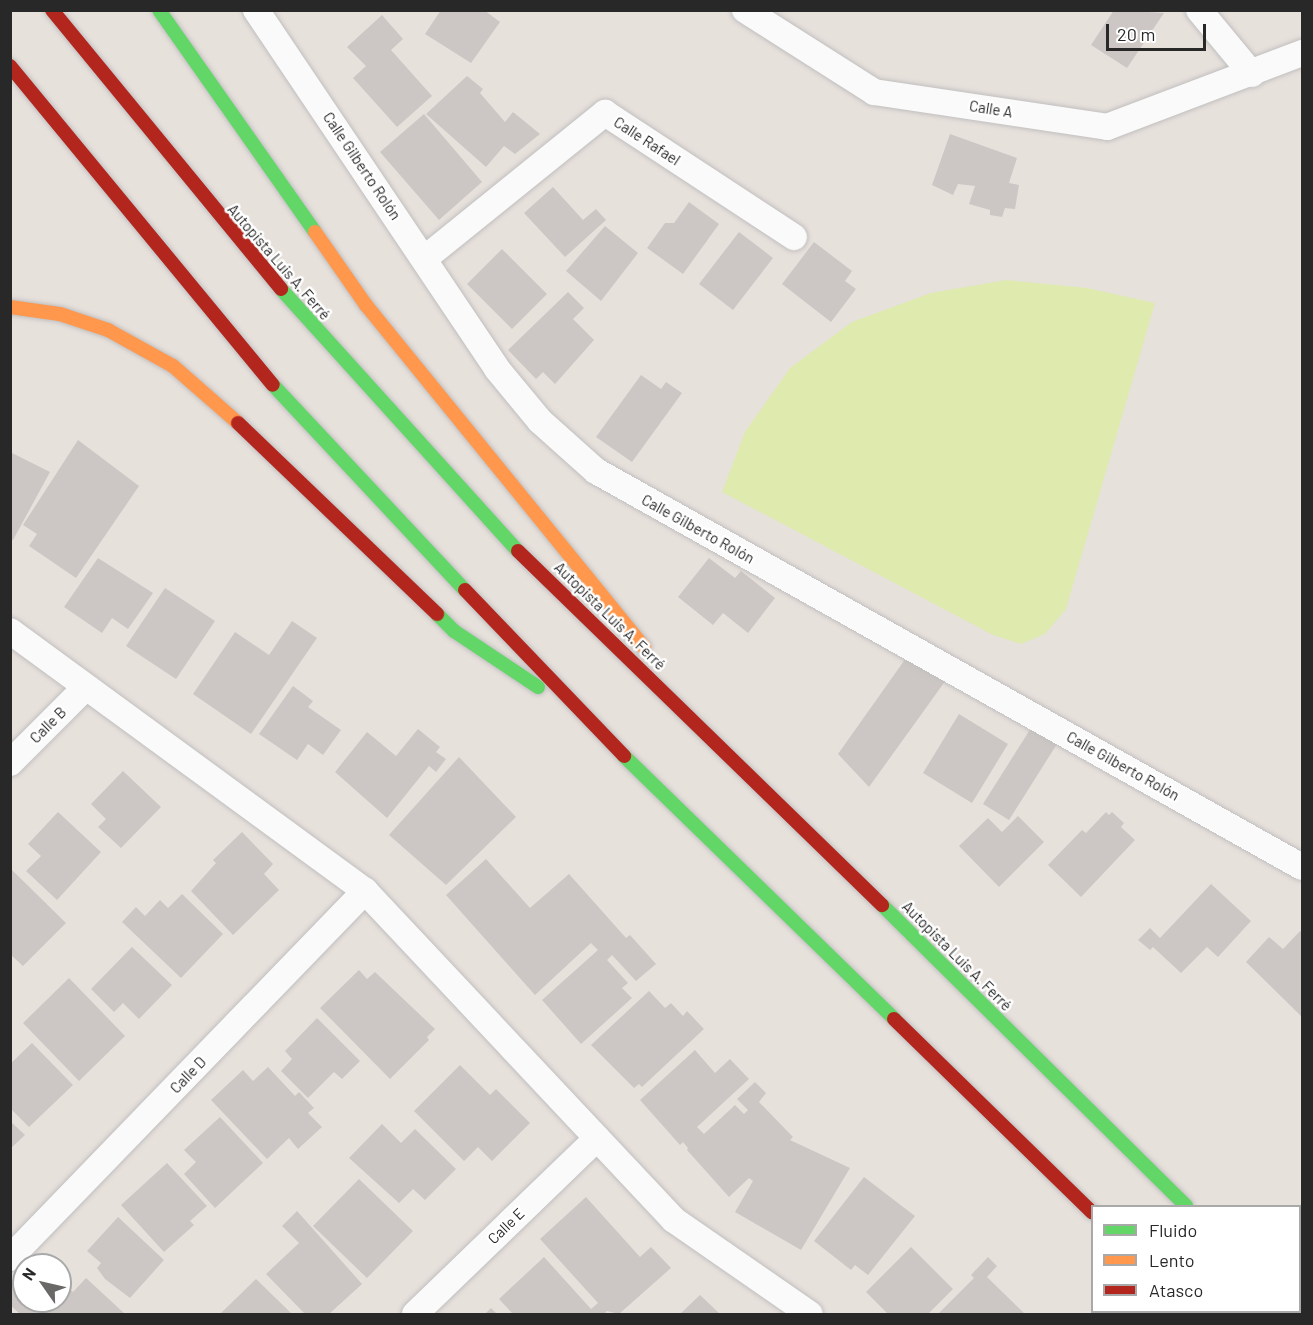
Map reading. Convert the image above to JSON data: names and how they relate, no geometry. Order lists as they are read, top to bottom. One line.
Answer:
{"streets":{"highway":["Autopista Luis A. Ferré"],"street":["Calle A","Calle Rafael","Calle Gilberto Rolón","Calle B","Calle D","Calle E"]},"crossings":[["Calle Rafael","Calle Gilberto Rolón"]],"legend":["Fluido","Lento","Atasco"],"scale_bar":"20 m","north":"top left"}
